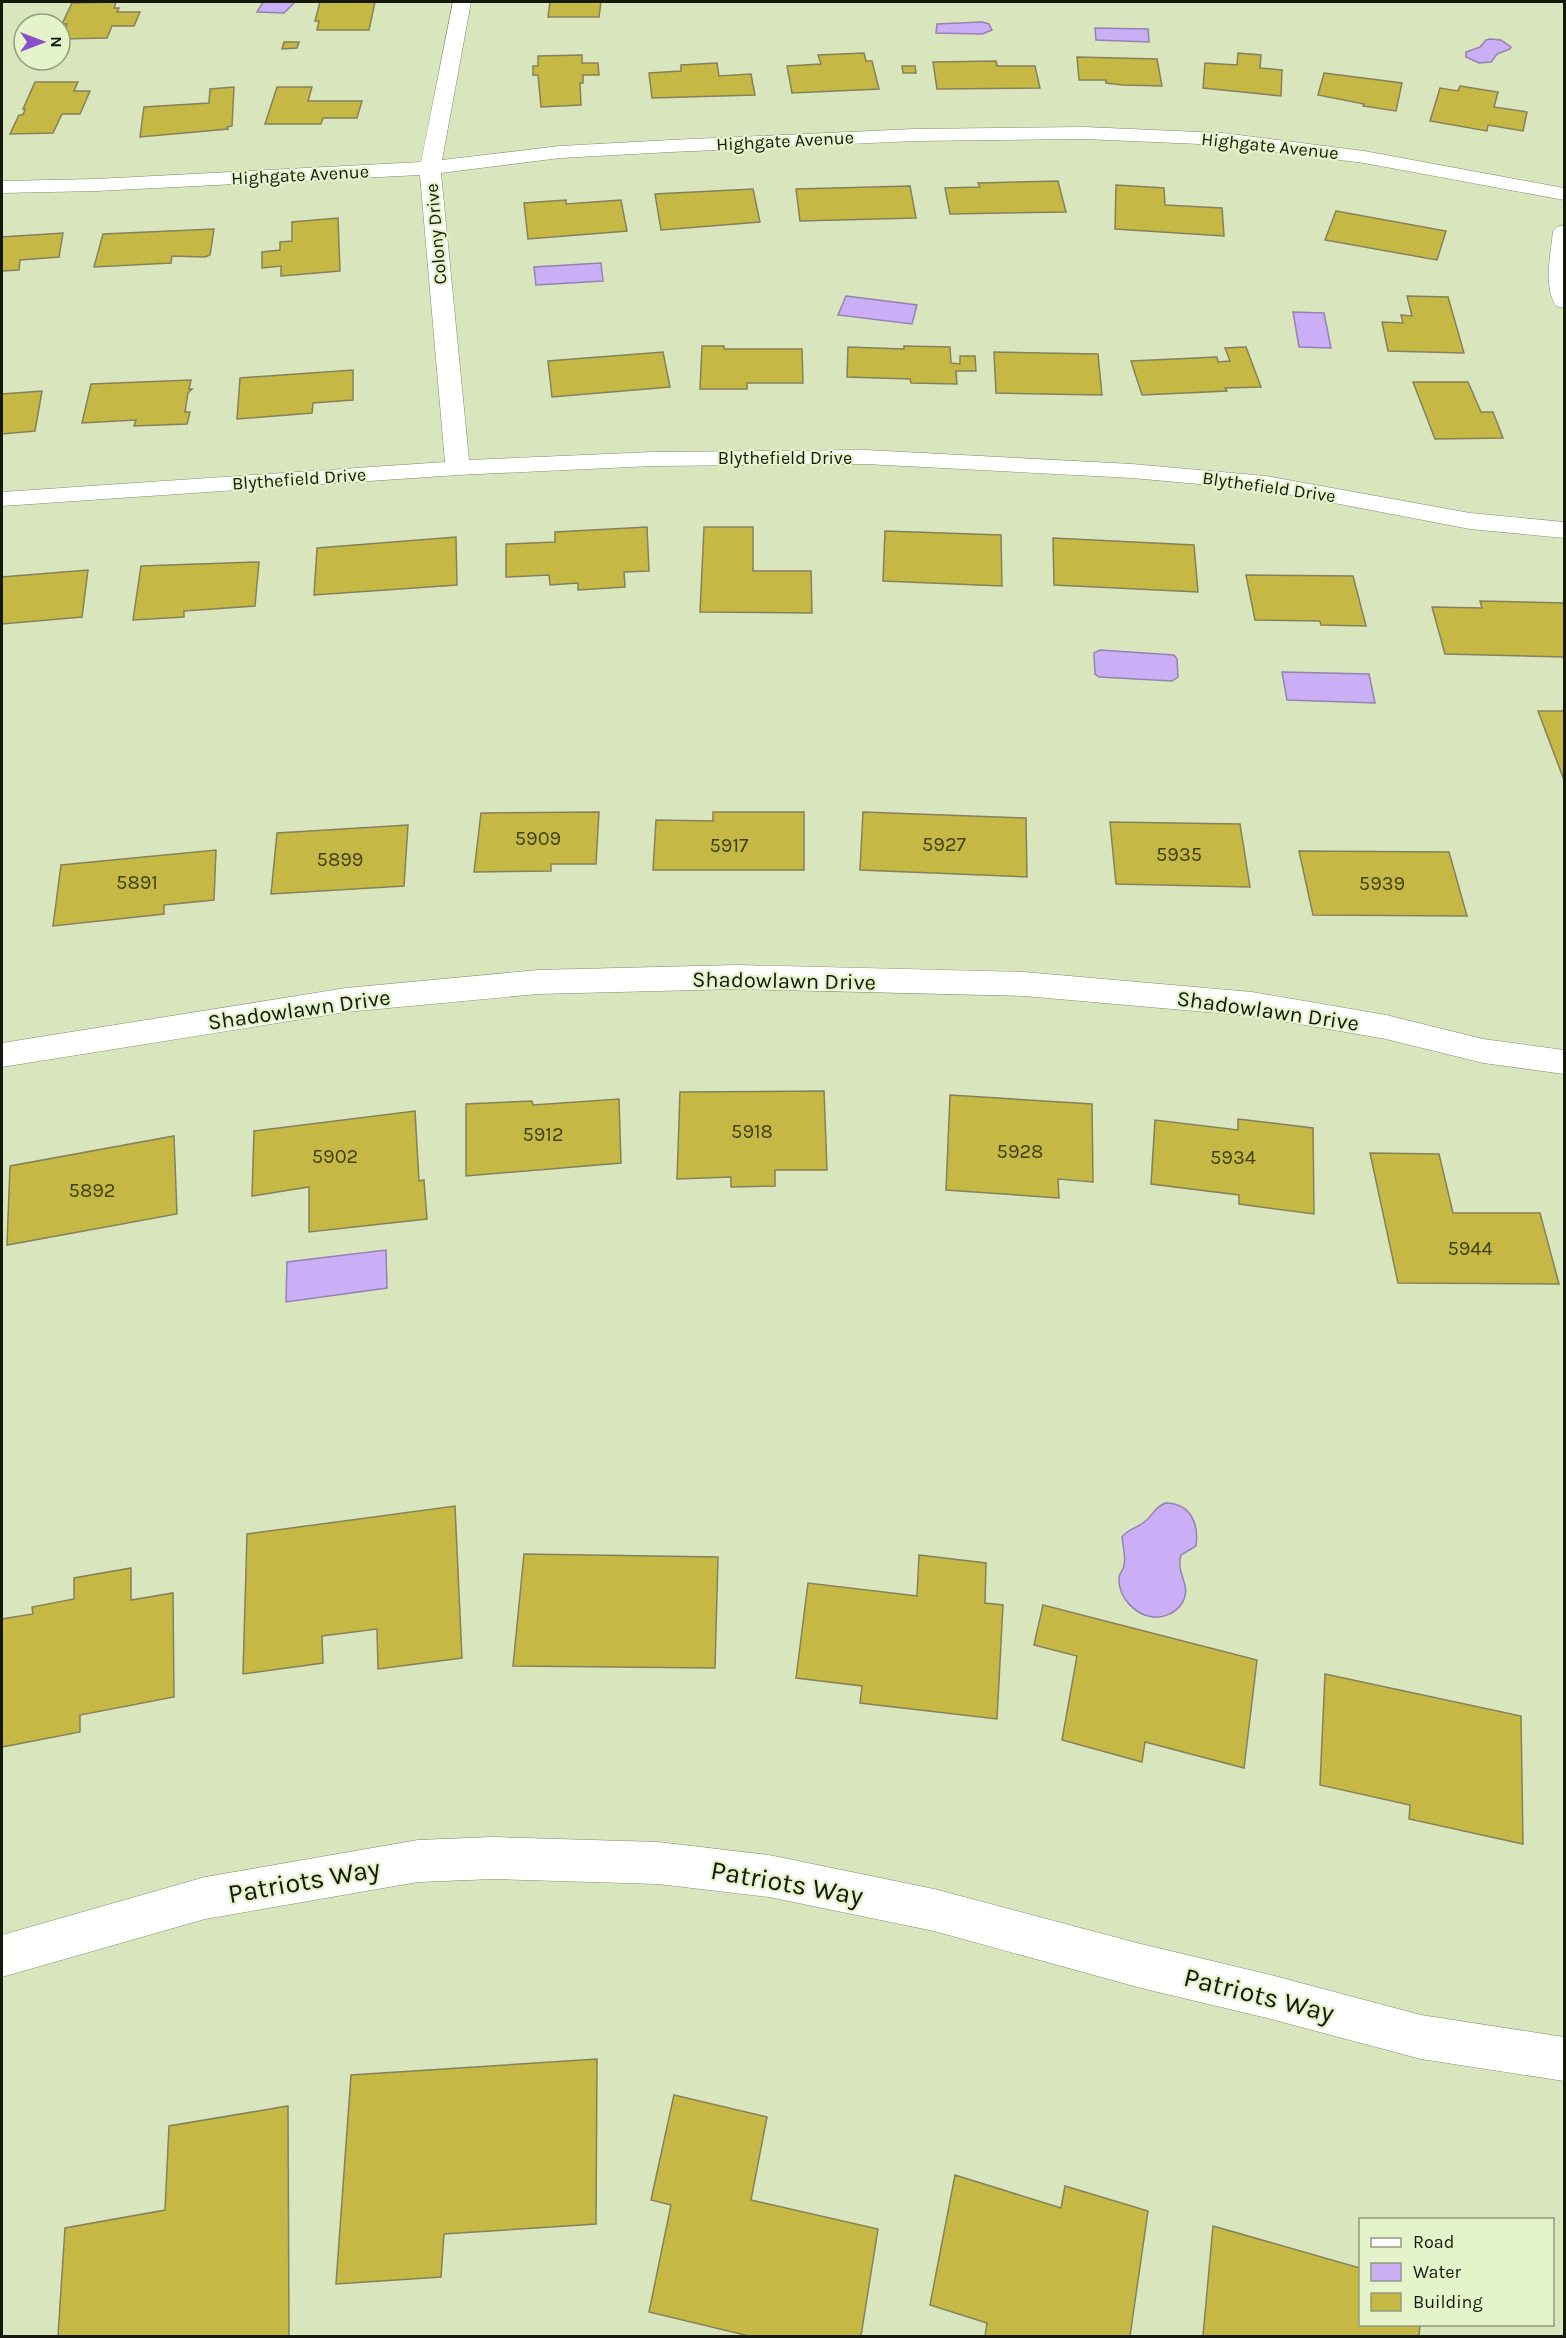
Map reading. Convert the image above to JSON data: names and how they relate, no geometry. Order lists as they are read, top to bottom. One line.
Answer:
{"streets":{"street":["Highgate Avenue","Colony Drive","Blythefield Drive","Shadowlawn Drive","Patriots Way"]},"crossings":[["Highgate Avenue","Colony Drive"],["Colony Drive","Blythefield Drive"]],"house_numbers":["5909","5927","5917","5935","5899","5891","5939","5918","5912","5928","5902","5934","5892","5944"],"legend":["Road","Water","Building"],"north":"right"}
